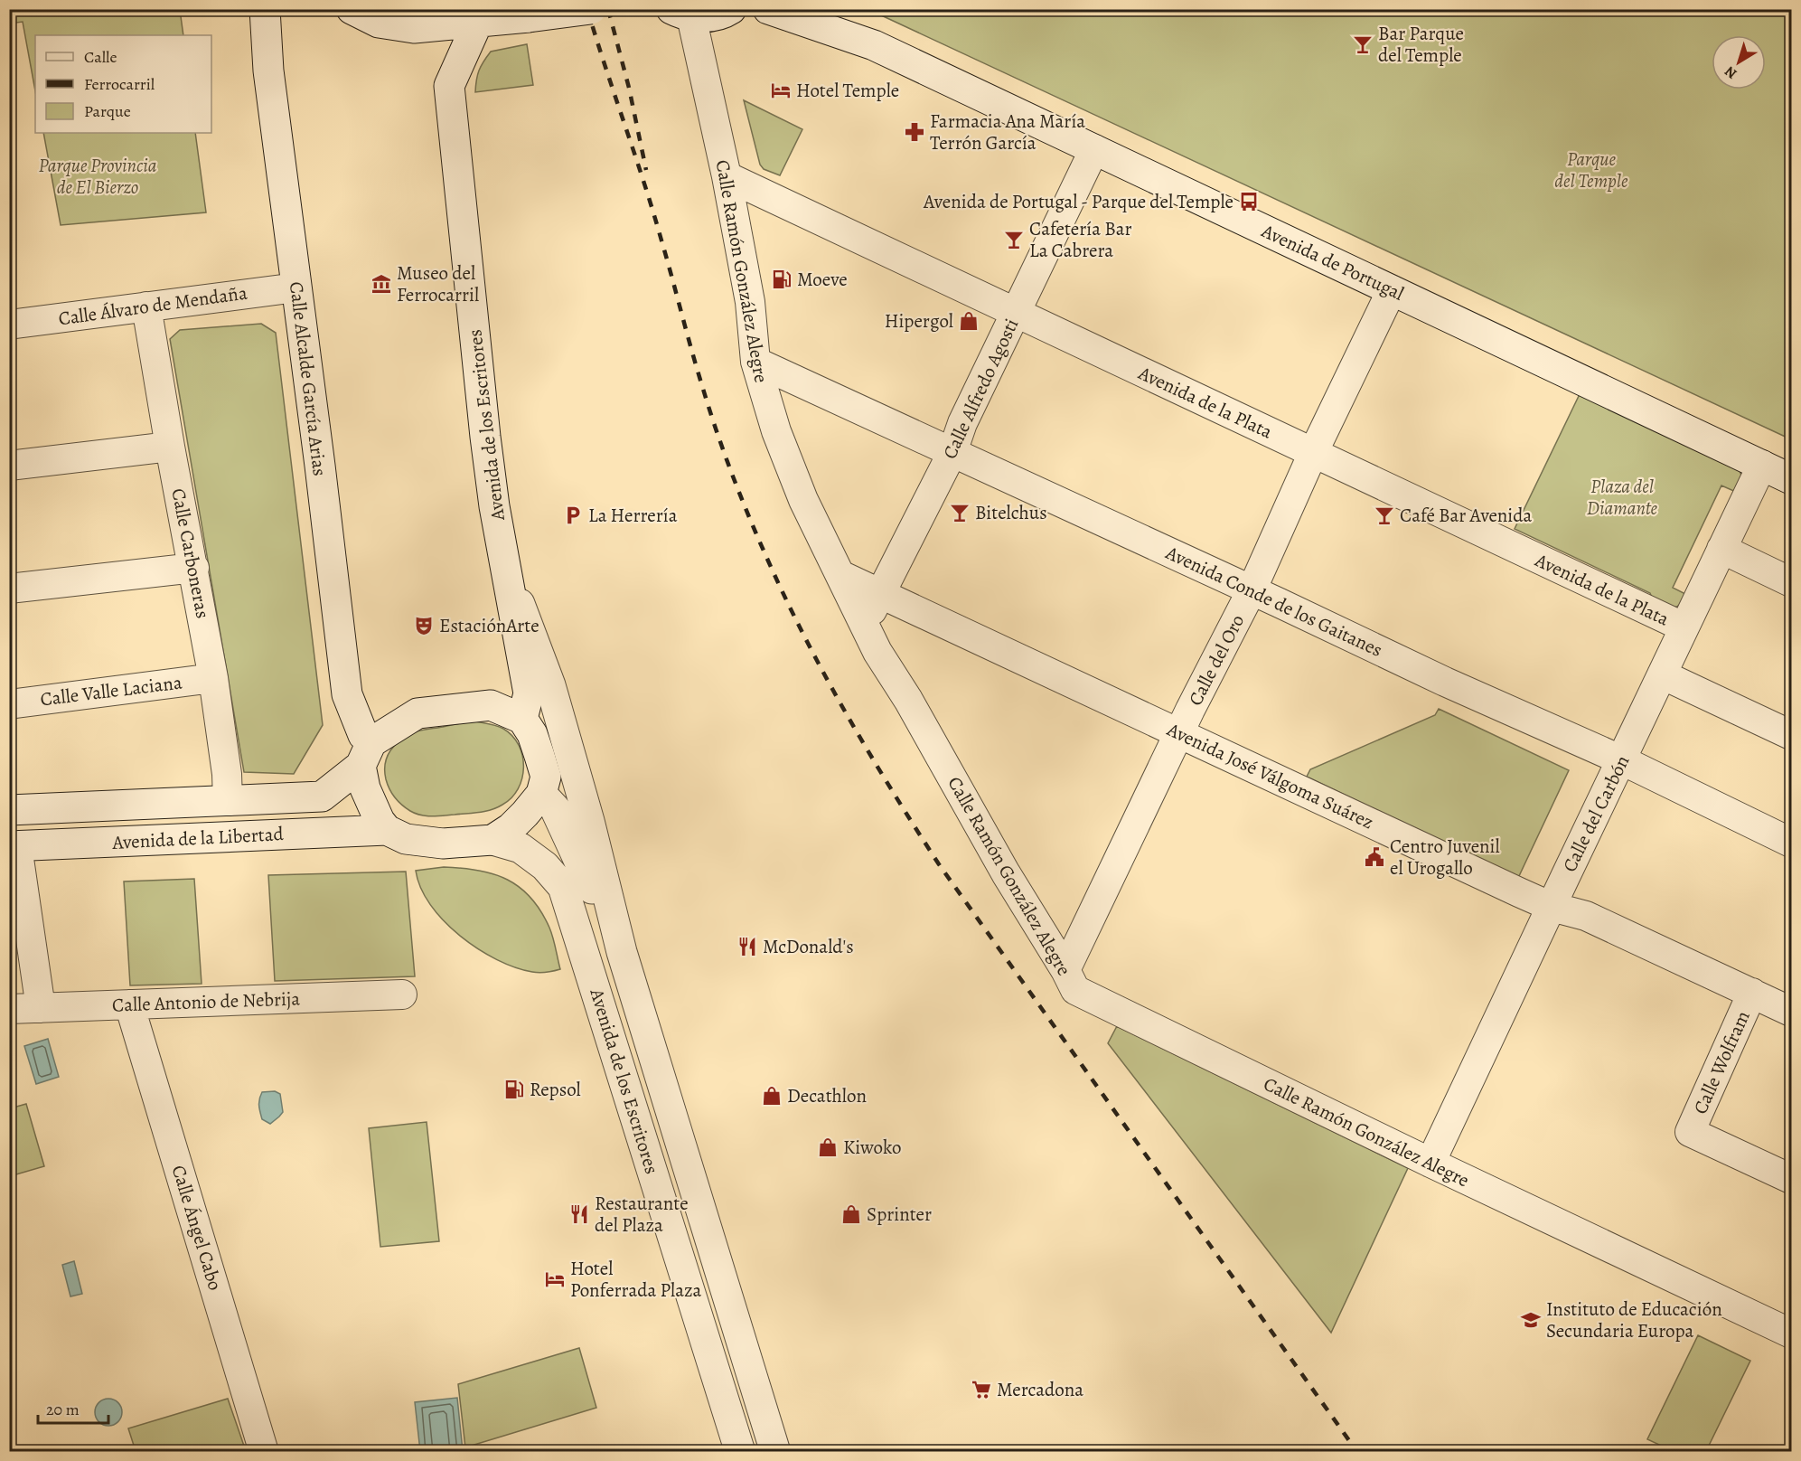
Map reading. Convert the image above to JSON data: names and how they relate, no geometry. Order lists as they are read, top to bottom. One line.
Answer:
{"streets":{"main road":["Avenida de Portugal","Calle Alcalde García Arias","Avenida de los Escritores","Avenida de la Libertad"],"street":["Calle Ramón González Alegre","Calle Álvaro de Mendaña","Calle Alfredo Agosti","Avenida de la Plata","Calle Carboneras","Avenida Conde de los Gaitanes","Calle del Oro","Calle Valle Laciana","Avenida José Válgoma Suárez","Calle del Carbón","Calle Antonio de Nebrija","Calle Wolfram","Calle Ángel Cabo"]},"crossings":[["Avenida de Portugal","Calle Alfredo Agosti"],["Avenida de Portugal","Calle del Oro"],["Avenida de Portugal","Calle del Carbón"],["Calle Ramón González Alegre","Calle Alfredo Agosti"],["Calle Ramón González Alegre","Avenida de la Plata"],["Calle Ramón González Alegre","Avenida Conde de los Gaitanes"],["Calle Ramón González Alegre","Calle del Oro"],["Calle Ramón González Alegre","Avenida José Válgoma Suárez"],["Calle Ramón González Alegre","Calle del Carbón"],["Calle Álvaro de Mendaña","Calle Alcalde García Arias"],["Calle Álvaro de Mendaña","Calle Carboneras"],["Calle Alcalde García Arias","Avenida de los Escritores"],["Calle Alcalde García Arias","Avenida de la Libertad"],["Calle Alfredo Agosti","Avenida de la Plata"],["Calle Alfredo Agosti","Avenida Conde de los Gaitanes"],["Calle Alfredo Agosti","Avenida José Válgoma Suárez"],["Avenida de la Plata","Calle del Oro"],["Avenida de la Plata","Calle del Carbón"],["Avenida de los Escritores","Avenida de la Libertad"],["Calle Carboneras","Calle Valle Laciana"],["Calle Carboneras","Avenida de la Libertad"],["Avenida Conde de los Gaitanes","Calle del Oro"],["Avenida Conde de los Gaitanes","Calle del Carbón"],["Calle del Oro","Avenida José Válgoma Suárez"],["Avenida José Válgoma Suárez","Calle del Carbón"],["Avenida José Válgoma Suárez","Calle Wolfram"],["Calle Antonio de Nebrija","Calle Ángel Cabo"]],"parks":["Parque del Temple","Parque Provincia de El Bierzo","Plaza del Diamante"],"places":{"bar":["Bar Parque del Temple","Cafetería Bar La Cabrera","Bitelchus","Café Bar Avenida"],"hotel":["Hotel Temple","Hotel Ponferrada Plaza"],"pharmacy":["Farmacia Ana María Terrón García"],"bus stop":["Avenida de Portugal - Parque del Temple"],"fuel station":["Moeve","Repsol"],"museum":["Museo del Ferrocarril"],"shop":["Hipergol","Decathlon","Kiwoko","Sprinter"],"parking":["La Herrería"],"theatre":["EstaciónArte"],"public building":["Centro Juvenil el Urogallo"],"restaurant":["McDonald's","Restaurante del Plaza"],"school or university":["Instituto de Educación Secundaria Europa"],"supermarket":["Mercadona"]},"legend":["Calle","Ferrocarril","Parque"],"scale_bar":"20 m","north":"bottom left"}
